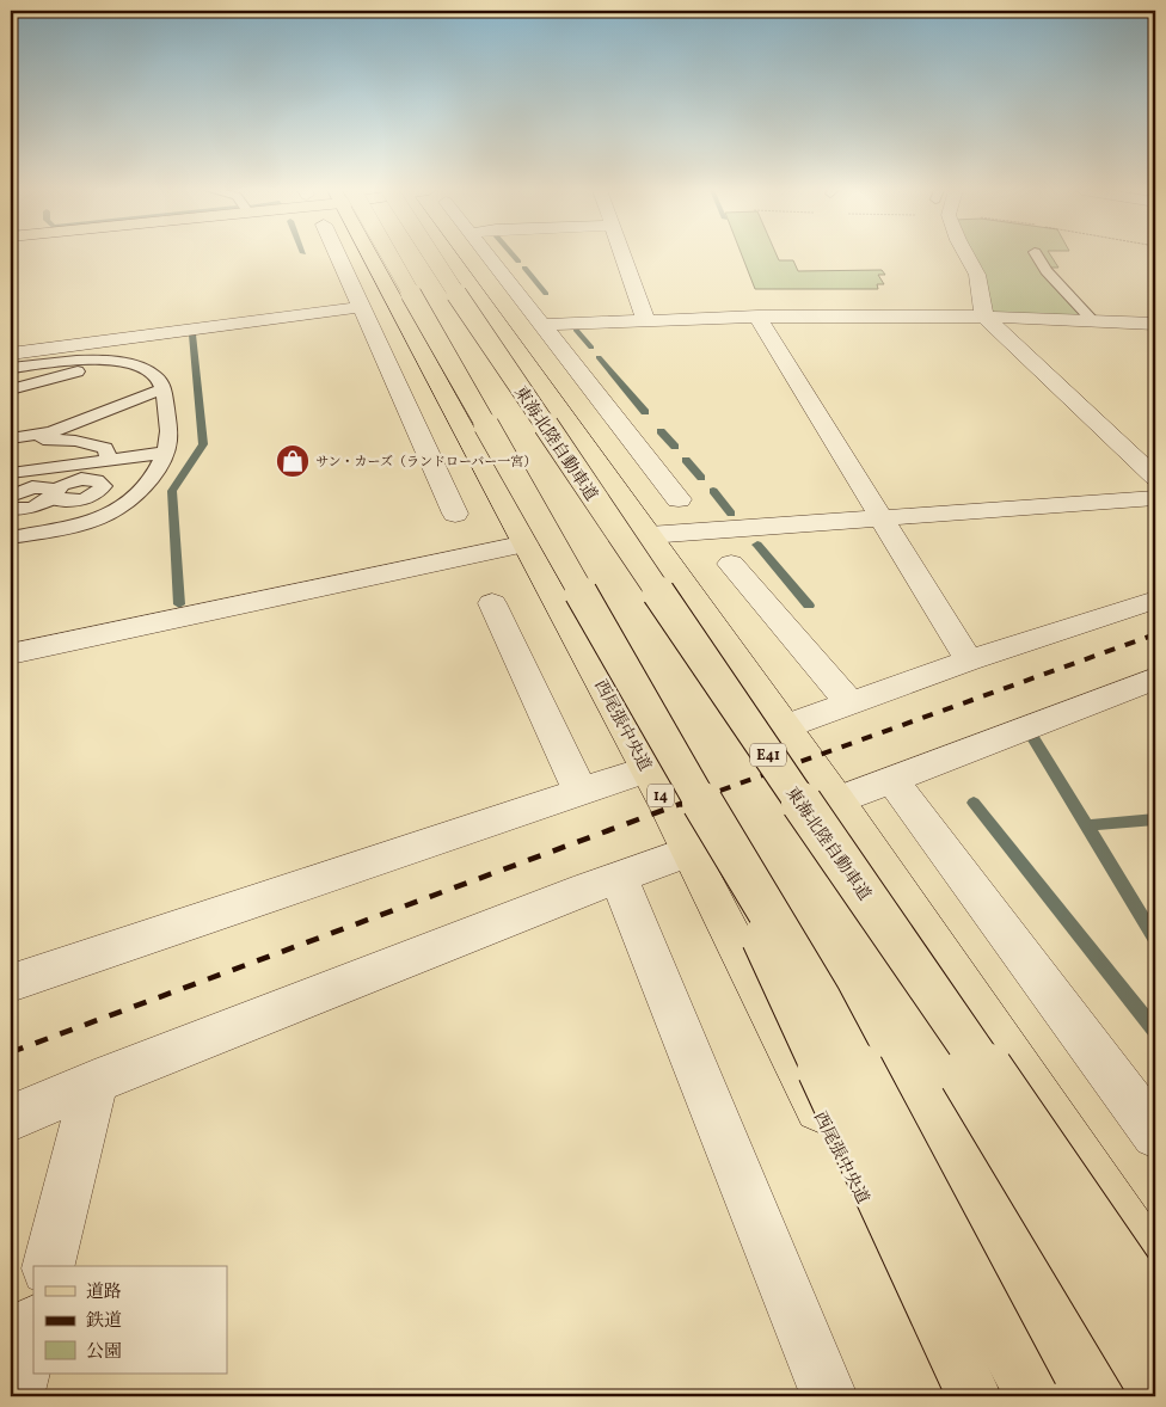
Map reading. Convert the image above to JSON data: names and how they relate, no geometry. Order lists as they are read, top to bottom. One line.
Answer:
{"streets":{"main road":["東海北陸自動車道","西尾張中央道","E41","14"]},"places":{"shop":["サン・カーズ（ランドローバー一宮）"]},"legend":["道路","鉄道","公園"]}
